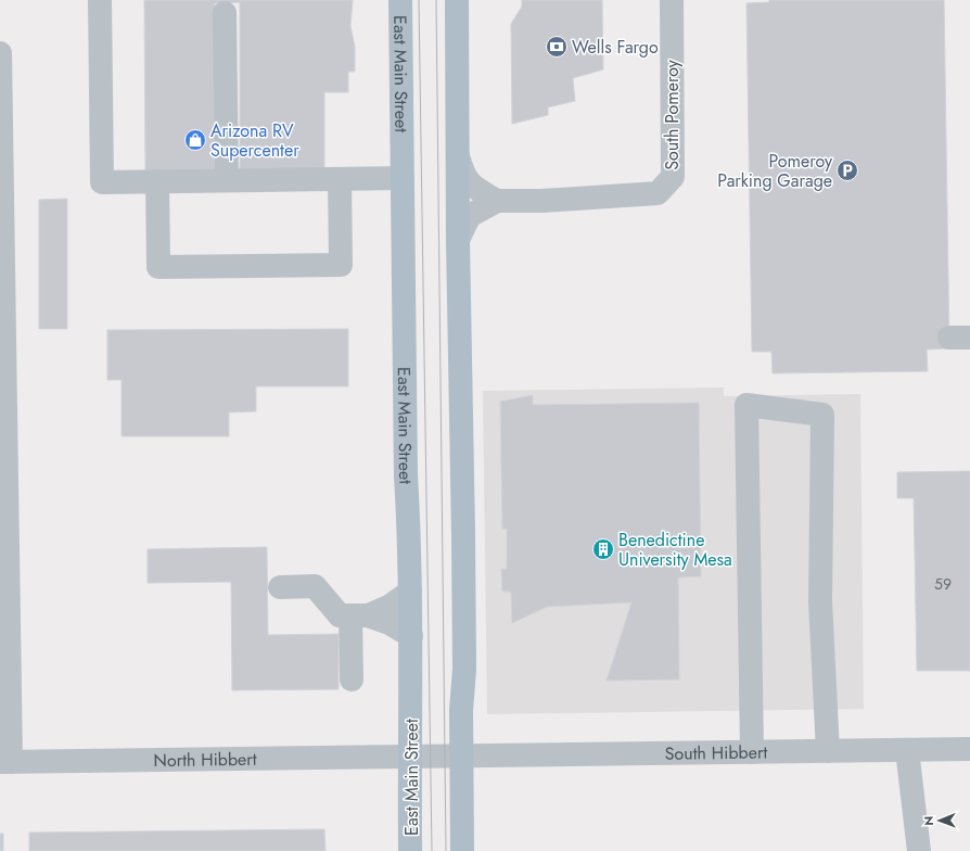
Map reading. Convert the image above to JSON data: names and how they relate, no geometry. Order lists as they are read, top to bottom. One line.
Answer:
{"streets":{"main road":["East Main Street"],"street":["South Pomeroy","South Hibbert","North Hibbert"]},"crossings":[["East Main Street","South Hibbert"],["East Main Street","North Hibbert"],["South Hibbert","North Hibbert"]],"places":{"bank":["Wells Fargo"],"shop":["Arizona RV Supercenter"],"parking":["Pomeroy Parking Garage"],"building":["Benedictine University Mesa"]},"house_numbers":["59"],"north":"left"}
